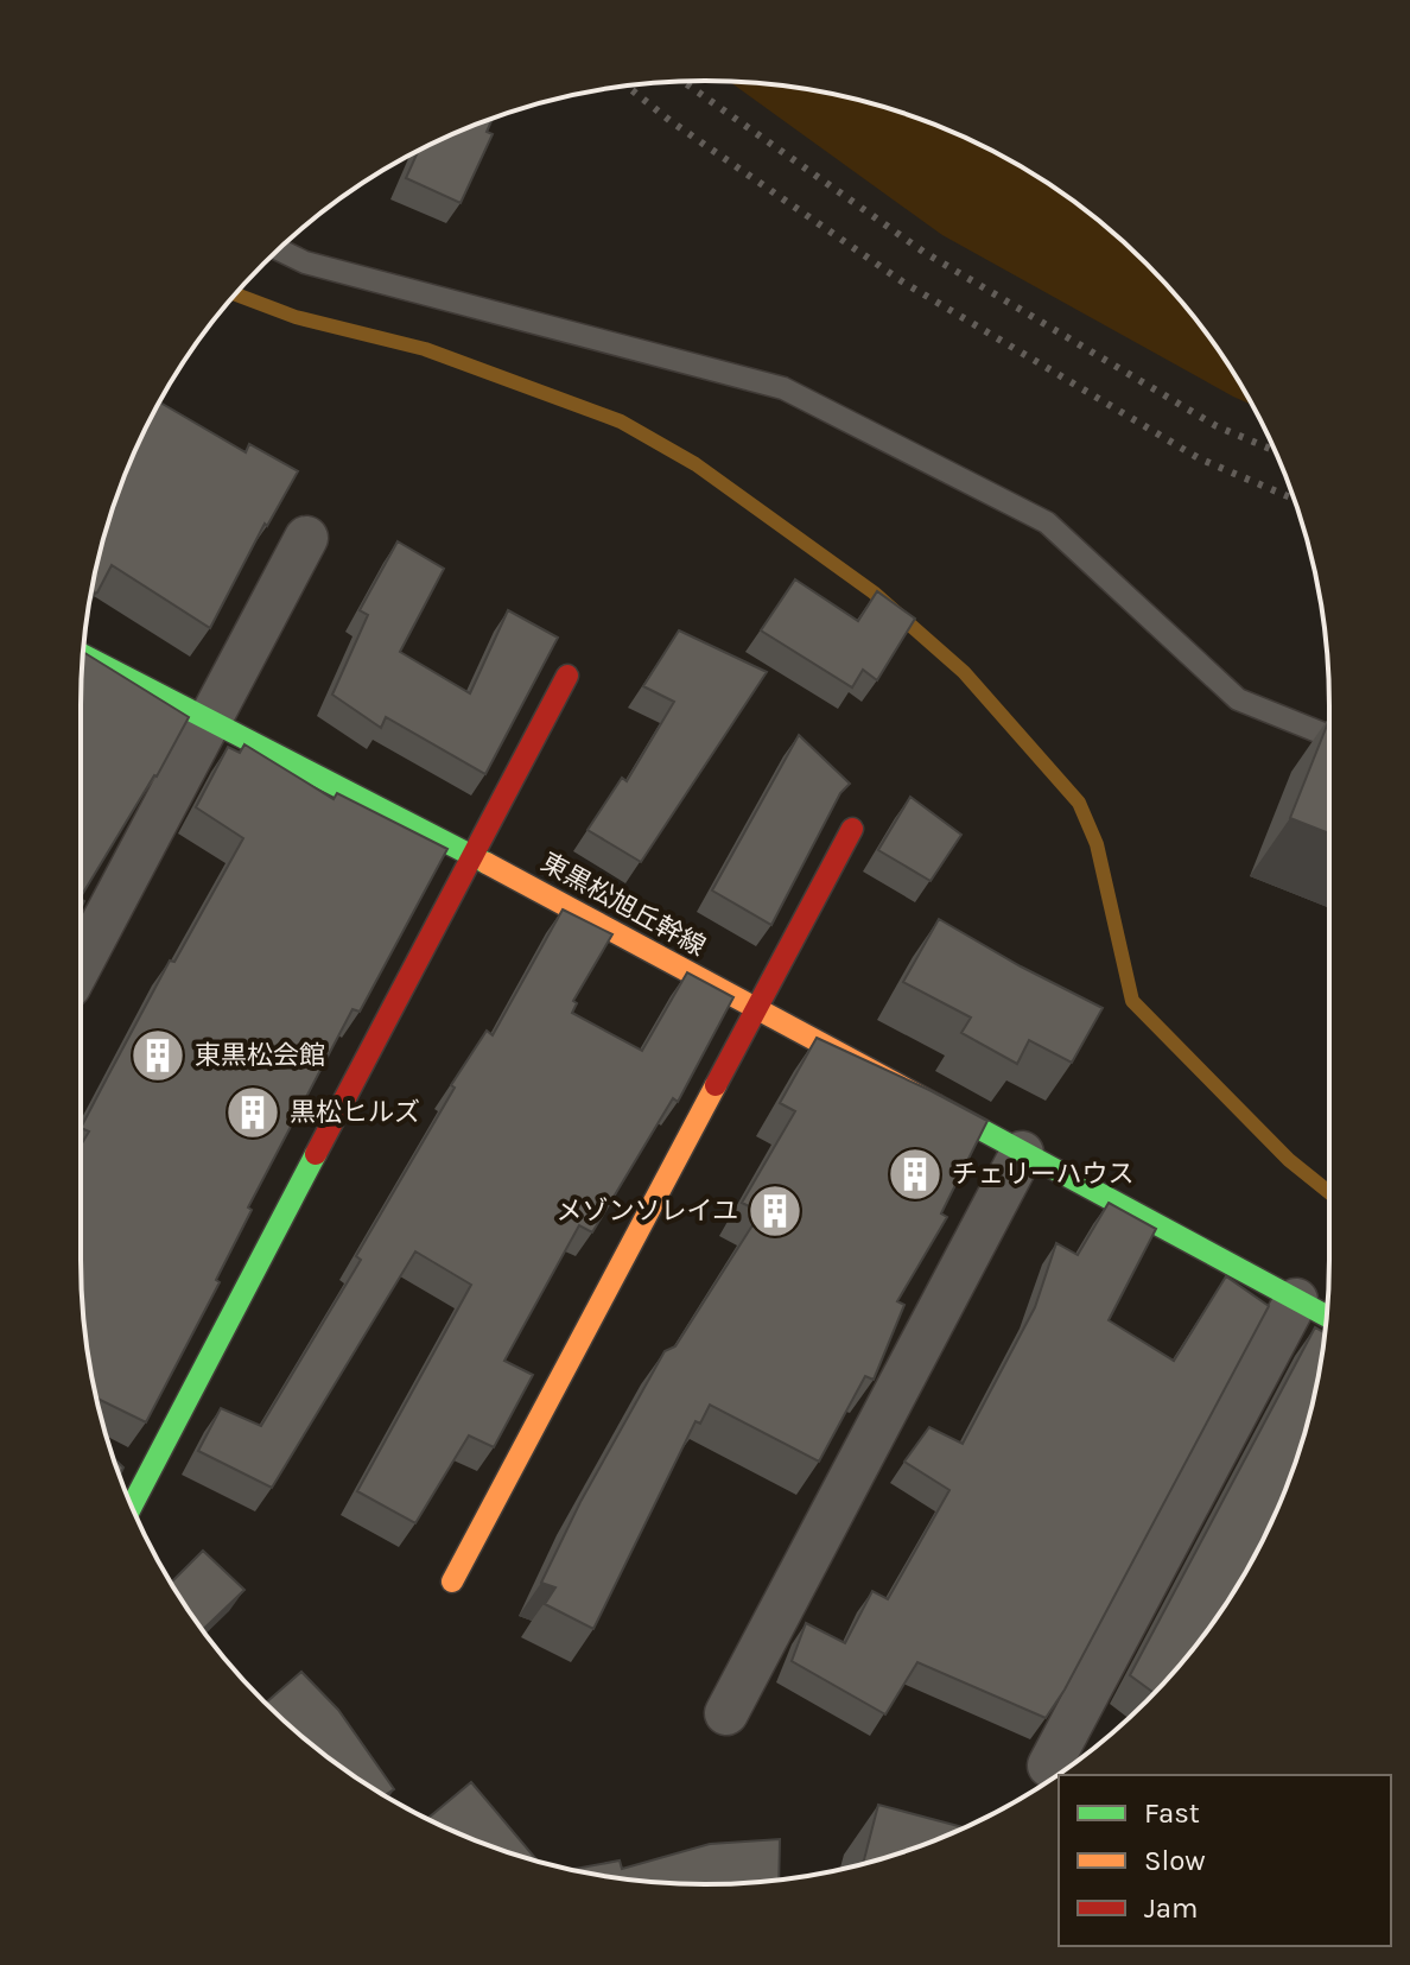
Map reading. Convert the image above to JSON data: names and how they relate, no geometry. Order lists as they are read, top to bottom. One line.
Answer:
{"streets":{"street":["東黒松旭丘幹線"]},"places":{"building":["東黒松会館","黒松ヒルズ","チェリーハウス","メゾンソレイユ"]},"legend":["Fast","Slow","Jam"]}
